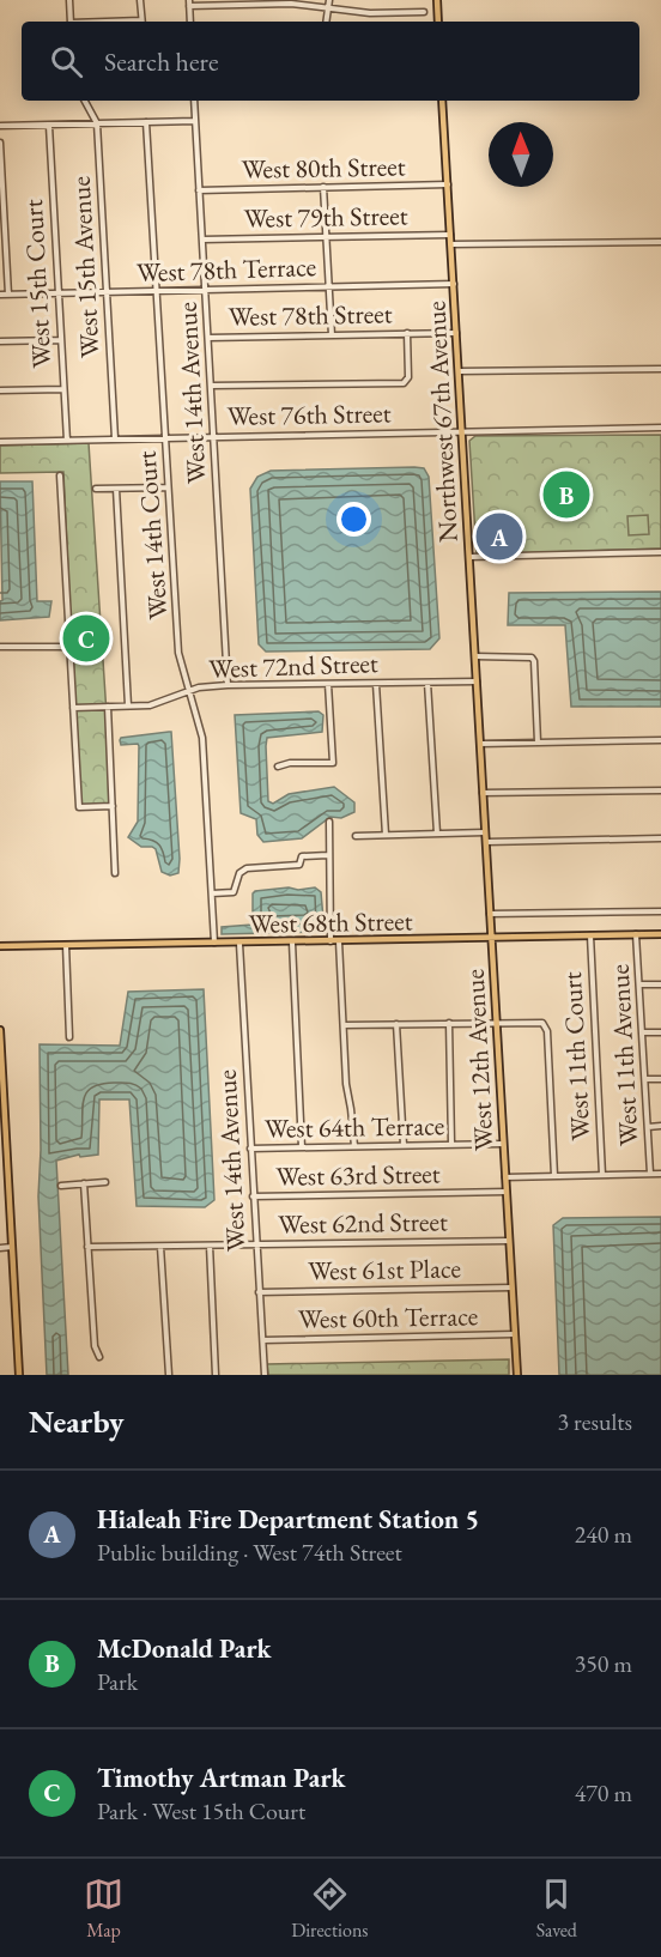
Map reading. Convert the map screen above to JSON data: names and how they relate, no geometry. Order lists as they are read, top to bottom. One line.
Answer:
{"streets":{"main road":["Northwest 67th Avenue","West 68th Street","West 12th Avenue"],"street":["West 80th Street","West 79th Street","West 15th Avenue","West 78th Terrace","West 15th Court","West 78th Street","West 14th Avenue","West 76th Street","West 14th Court","West 72nd Street","West 11th Avenue","West 11th Court","West 64th Terrace","West 63rd Street","West 62nd Street","West 61st Place","West 60th Terrace"]},"crossings":[["West 80th Street","West 14th Avenue"],["West 80th Street","Northwest 67th Avenue"],["West 79th Street","West 14th Avenue"],["West 79th Street","Northwest 67th Avenue"],["West 15th Avenue","West 78th Terrace"],["West 15th Avenue","West 76th Street"],["West 78th Terrace","West 15th Court"],["West 78th Terrace","West 14th Avenue"],["West 78th Terrace","Northwest 67th Avenue"],["West 78th Terrace","West 14th Court"],["West 15th Court","West 76th Street"],["West 78th Street","West 14th Avenue"],["West 78th Street","Northwest 67th Avenue"],["West 14th Avenue","West 76th Street"],["West 14th Avenue","West 72nd Street"],["West 14th Avenue","West 68th Street"],["West 14th Avenue","West 64th Terrace"],["West 14th Avenue","West 63rd Street"],["West 14th Avenue","West 62nd Street"],["West 14th Avenue","West 61st Place"],["West 14th Avenue","West 60th Terrace"],["West 76th Street","Northwest 67th Avenue"],["West 76th Street","West 14th Court"],["Northwest 67th Avenue","West 72nd Street"],["Northwest 67th Avenue","West 12th Avenue"],["West 14th Court","West 72nd Street"],["West 14th Court","West 68th Street"],["West 68th Street","West 11th Avenue"],["West 68th Street","West 11th Court"],["West 68th Street","West 12th Avenue"],["West 12th Avenue","West 64th Terrace"],["West 12th Avenue","West 63rd Street"],["West 12th Avenue","West 62nd Street"],["West 12th Avenue","West 61st Place"],["West 12th Avenue","West 60th Terrace"]],"north":"top","page":{"search":"Search here","pins":["B","A","C"],"heading":["Nearby","3 results"],"list":[{"mark":"A","name":"Hialeah Fire Department Station 5","note":"Public building · West 74th Street","value":"240 m"},{"mark":"B","name":"McDonald Park","note":"Park","value":"350 m"},{"mark":"C","name":"Timothy Artman Park","note":"Park · West 15th Court","value":"470 m"}],"nav":["Map","Directions","Saved"]}}
